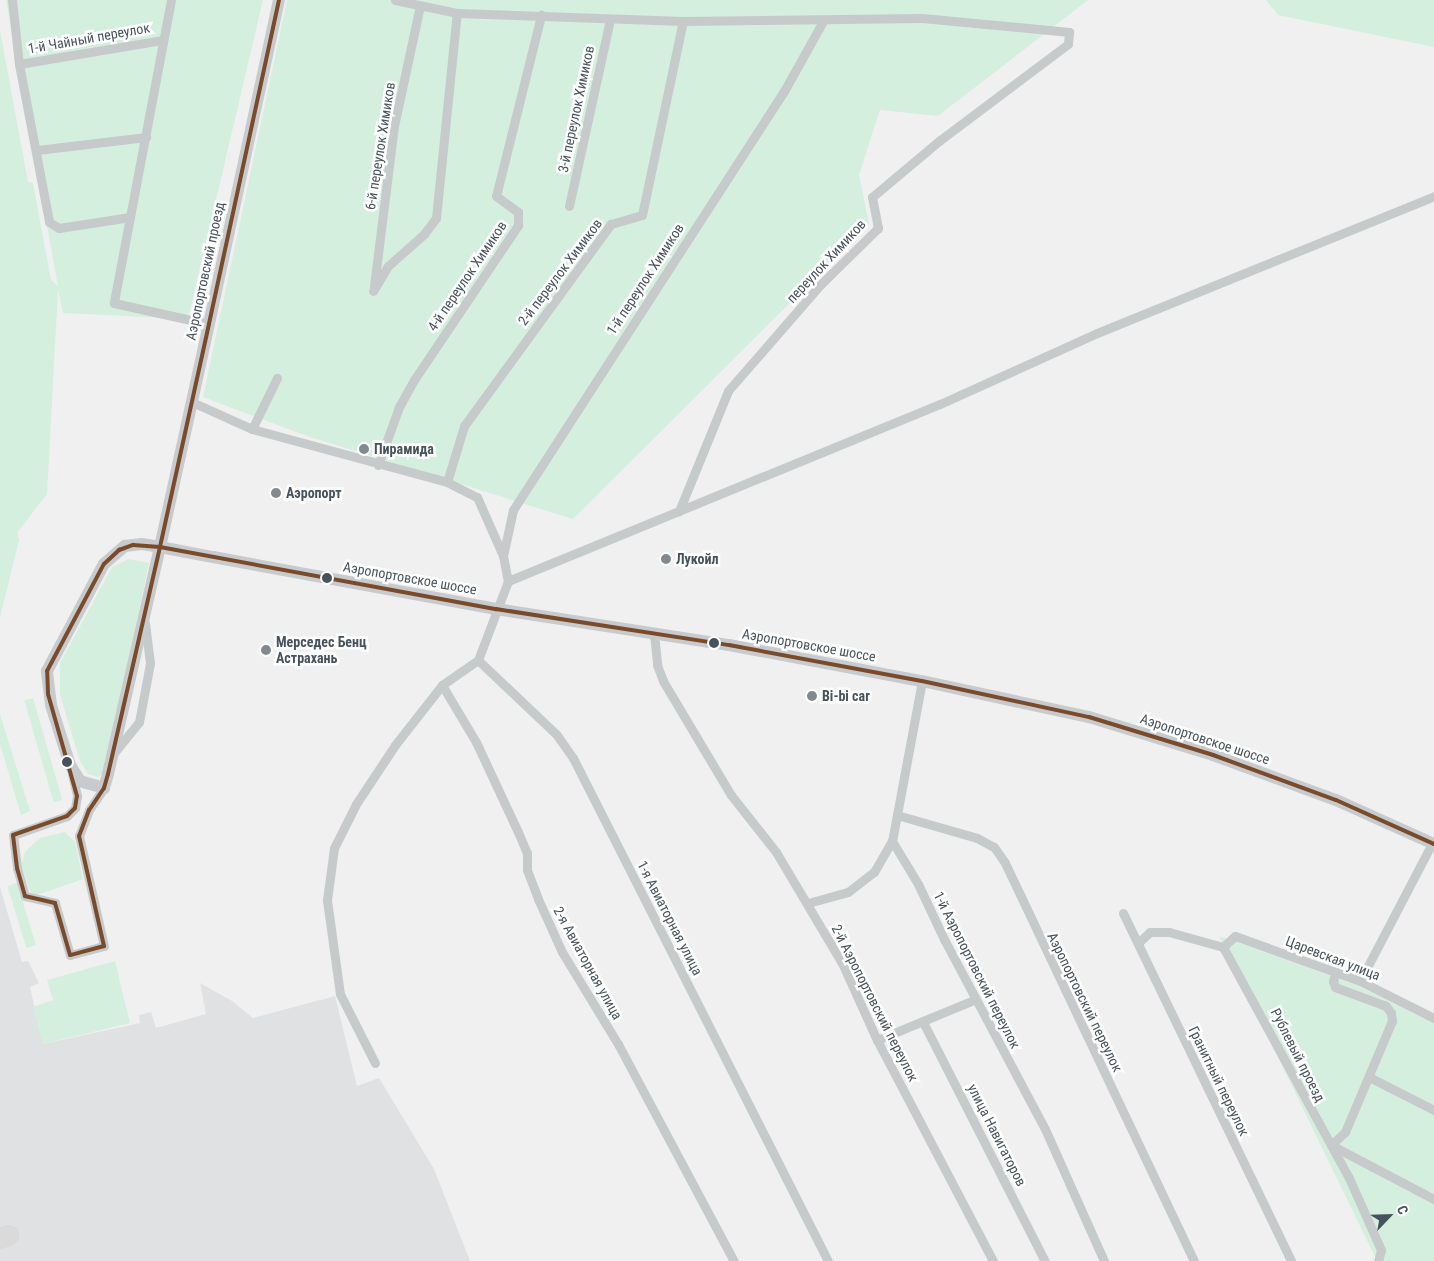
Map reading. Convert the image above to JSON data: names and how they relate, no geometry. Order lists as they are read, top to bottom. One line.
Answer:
{"streets":{"main road":["Аэропортовский проезд","Аэропортовское шоссе"],"street":["1-й Чайный переулок","3-й переулок Химиков","6-й переулок Химиков","переулок Химиков","2-й переулок Химиков","4-й переулок Химиков","1-й переулок Химиков","1-я Авиаторная улица","Царевская улица","2-я Авиаторная улица","1-й Аэропортовский переулок","Аэропортовский переулок","2-й Аэропортовский переулок","Рублевый проезд","Гранитный переулок","улица Навигаторов"]},"crossings":[["переулок Химиков","1-й переулок Химиков"],["Аэропортовский проезд","Аэропортовское шоссе"],["Аэропортовское шоссе","2-й Аэропортовский переулок"],["Царевская улица","Рублевый проезд"]],"places":["Пирамида","Аэропорт","Лукойл","Мерседес Бенц Астрахань","Bi-bi car"],"north":"top right"}
